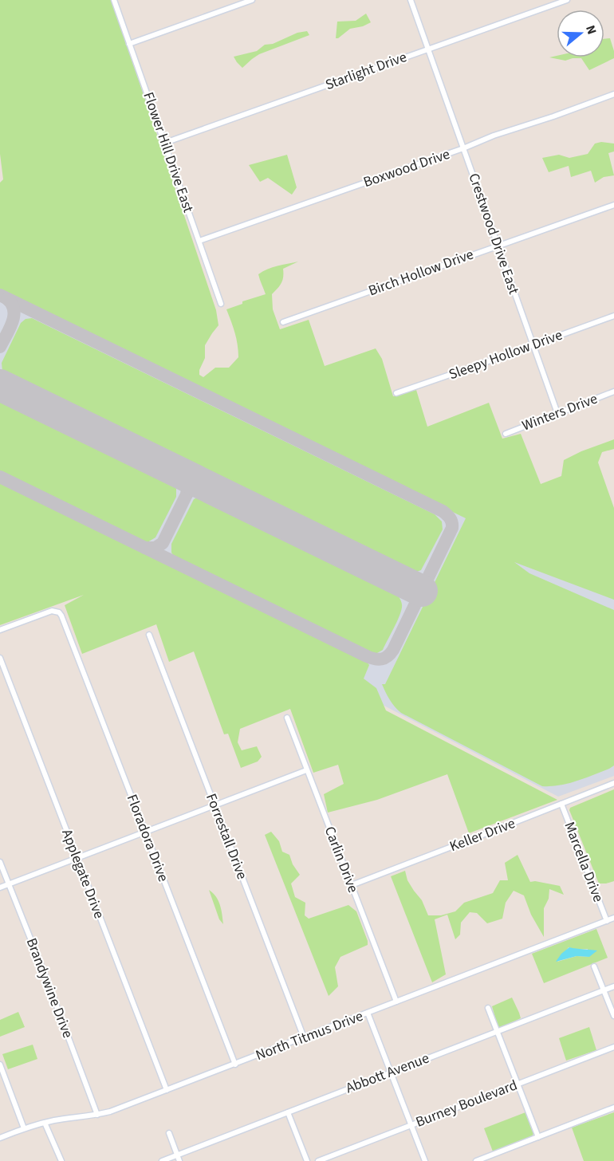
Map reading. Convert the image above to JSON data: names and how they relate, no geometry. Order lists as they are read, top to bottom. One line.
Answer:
{"streets":{"street":["Starlight Drive","Flower Hill Drive East","Boxwood Drive","Crestwood Drive East","Birch Hollow Drive","Sleepy Hollow Drive","Winters Drive","Keller Drive","Forrestall Drive","Floradora Drive","Carlin Drive","Marcella Drive","Applegate Drive","Brandywine Drive","North Titmus Drive","Abbott Avenue","Burney Boulevard"]},"crossings":[["Starlight Drive","Flower Hill Drive East"],["Starlight Drive","Crestwood Drive East"],["Flower Hill Drive East","Boxwood Drive"],["Boxwood Drive","Crestwood Drive East"],["Crestwood Drive East","Birch Hollow Drive"],["Crestwood Drive East","Sleepy Hollow Drive"],["Crestwood Drive East","Winters Drive"],["Keller Drive","Carlin Drive"],["Keller Drive","Marcella Drive"],["Forrestall Drive","North Titmus Drive"],["Floradora Drive","North Titmus Drive"],["Carlin Drive","North Titmus Drive"],["Marcella Drive","North Titmus Drive"],["Applegate Drive","North Titmus Drive"],["Brandywine Drive","North Titmus Drive"]],"north":"right"}
